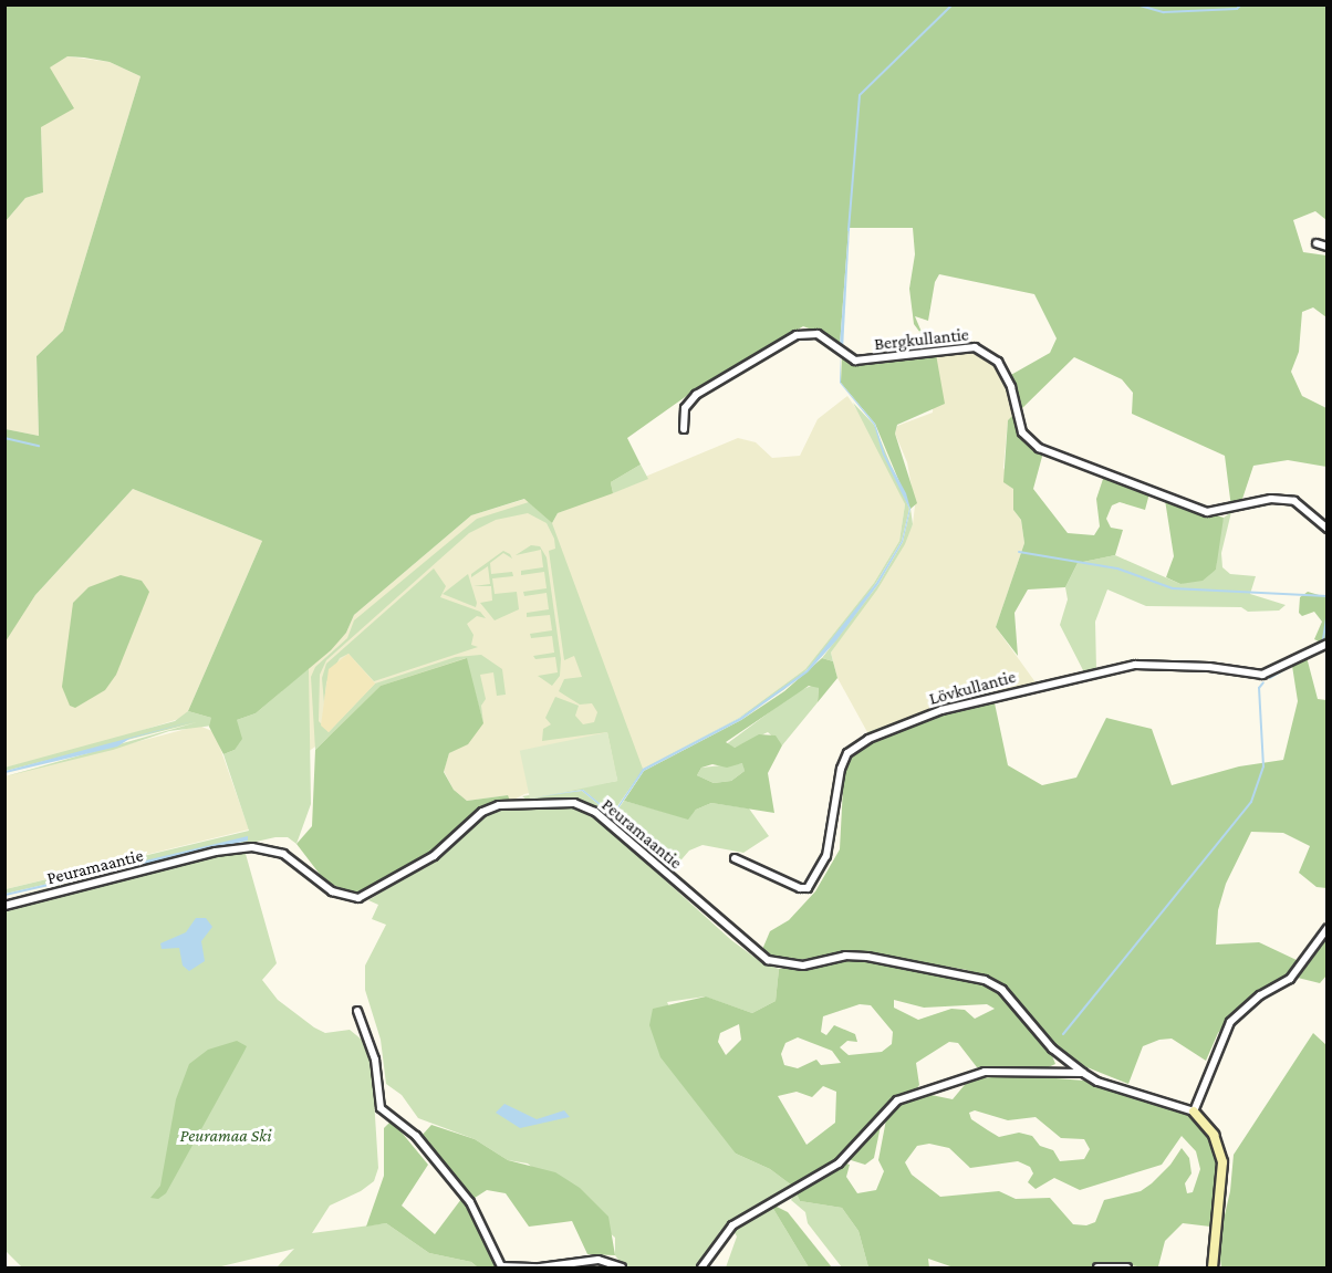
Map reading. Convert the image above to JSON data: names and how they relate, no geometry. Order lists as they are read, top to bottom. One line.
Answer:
{"streets":{"street":["Bergkullantie","Lövkullantie","Peuramaantie"]},"parks":["Peuramaa Ski"]}
